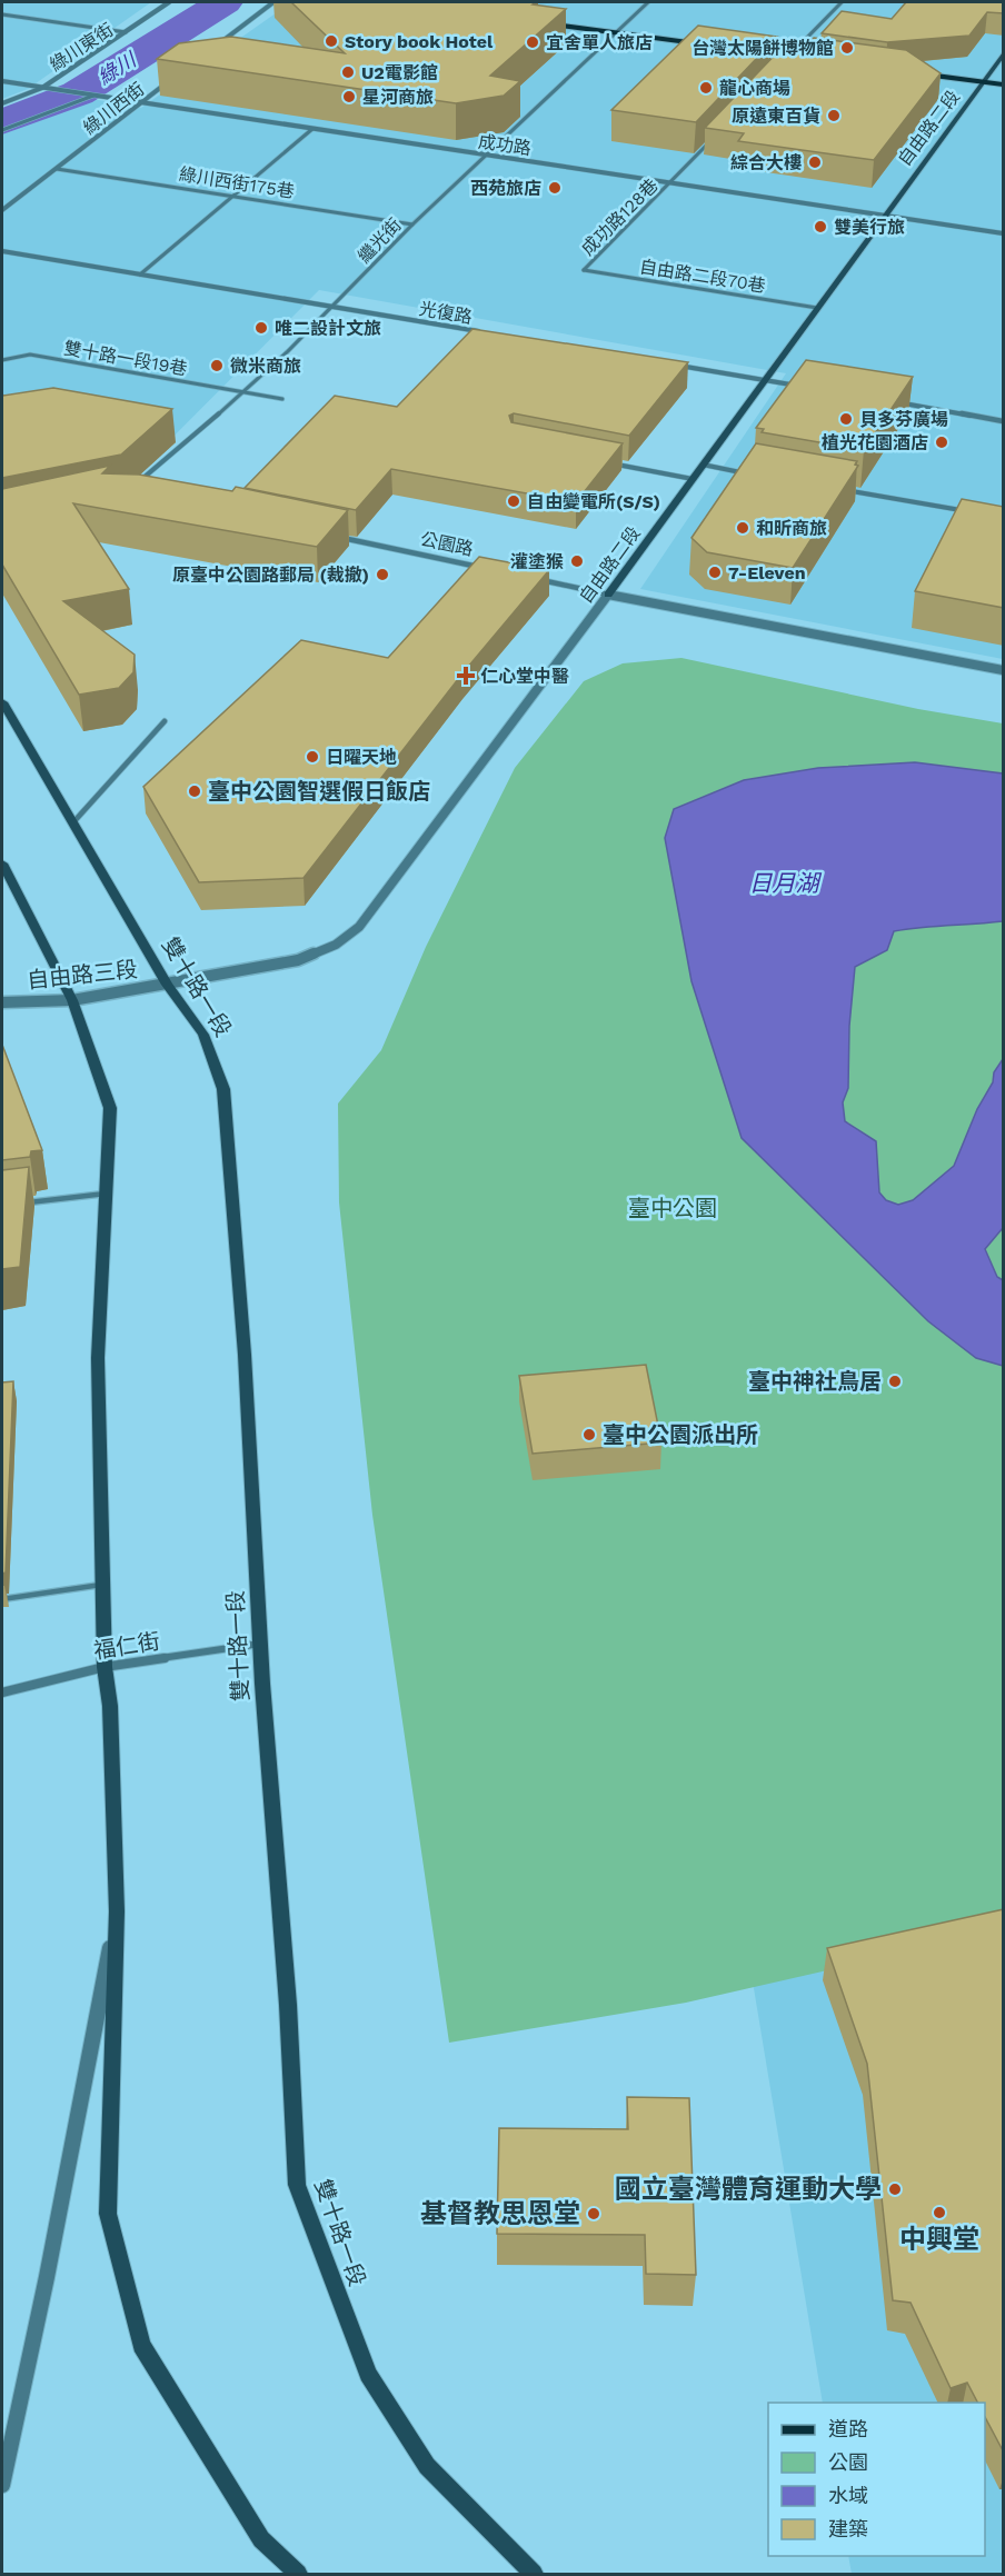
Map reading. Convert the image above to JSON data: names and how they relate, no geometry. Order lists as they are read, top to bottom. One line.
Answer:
{"streets":{"main road":["自由路二段","雙十路一段"],"street":["綠川東街","綠川西街","成功路","光復路","公園路","自由路三段","福仁街"],"lane":["綠川西街175巷","成功路128巷","繼光街","自由路二段70巷","雙十路一段19巷"]},"crossings":[["綠川東街","成功路"],["綠川西街","成功路"],["綠川西街","綠川西街175巷"],["自由路二段","成功路"],["自由路二段","自由路二段70巷"],["自由路二段","自由路三段"],["自由路二段","雙十路一段"],["成功路","成功路128巷"],["成功路","繼光街"],["綠川西街175巷","繼光街"],["成功路128巷","自由路二段70巷"],["繼光街","光復路"],["繼光街","雙十路一段19巷"],["自由路三段","雙十路一段"],["雙十路一段","福仁街"]],"water":["綠川","日月湖"],"parks":["臺中公園"],"places":{"other":["Story book Hotel","宜舍單人旅店","台灣太陽餅博物館","U2電影館","龍心商場","星河商旅","原遠東百貨","綜合大樓","西苑旅店","雙美行旅","唯二設計文旅","微米商旅","貝多芬廣場","植光花園酒店","自由變電所(S/S)","和昕商旅","灌塗猴","7-Eleven","原臺中公園路郵局 (裁撤)","日曜天地","臺中公園智選假日飯店","臺中神社鳥居","臺中公園派出所","國立臺灣體育運動大學","中興堂","基督教思恩堂"],"health":["仁心堂中醫"]},"legend":["道路","公園","水域","建築"]}
